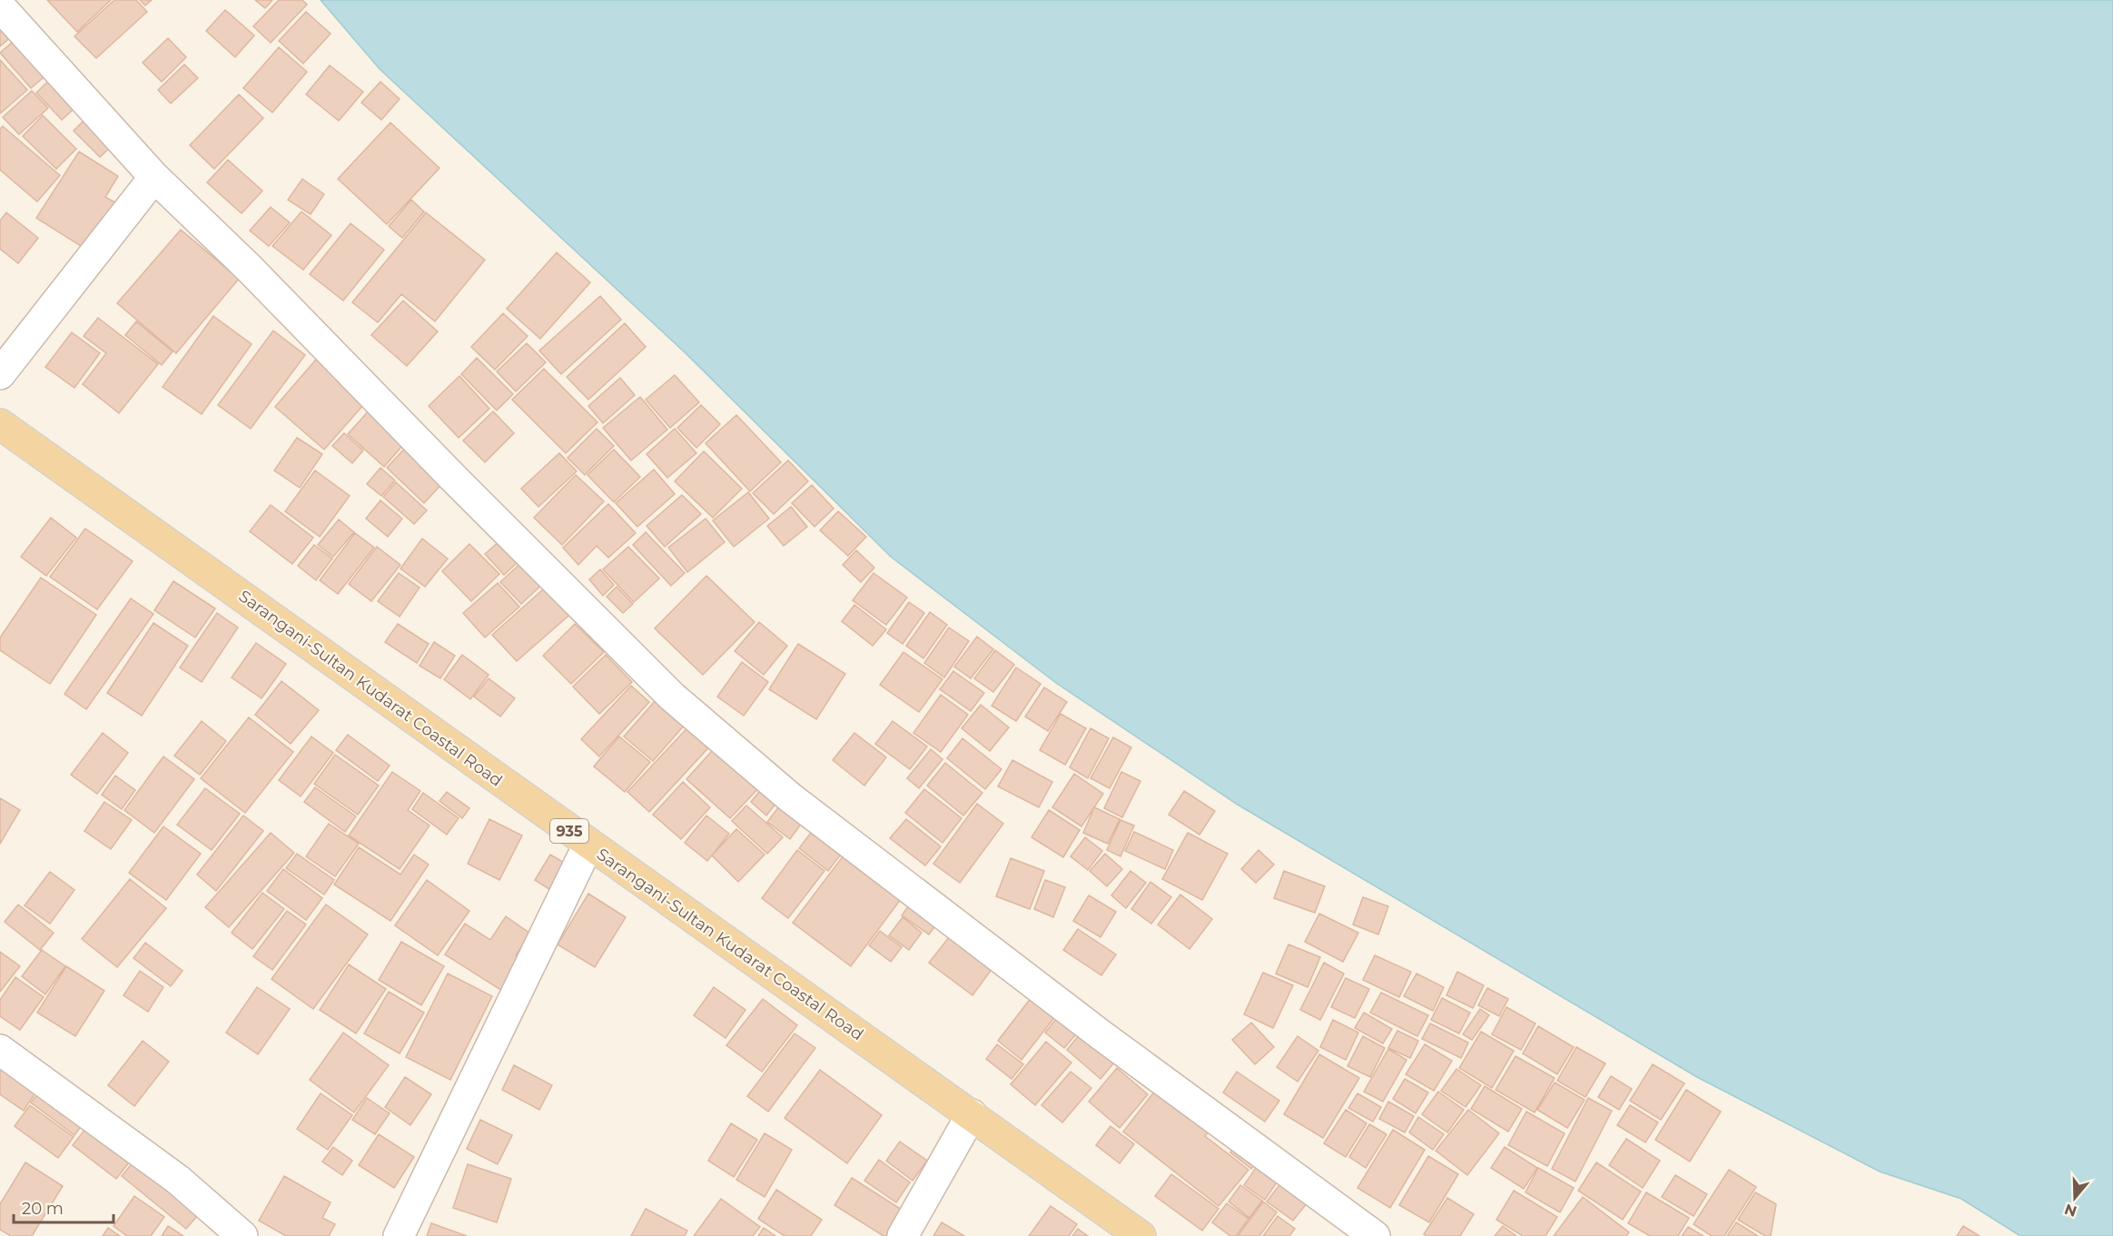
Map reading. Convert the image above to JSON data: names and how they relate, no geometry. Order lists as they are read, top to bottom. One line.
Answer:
{"streets":{"main road":["Sarangani-Sultan Kudarat Coastal Road","935"]},"scale_bar":"20 m","north":"bottom"}
